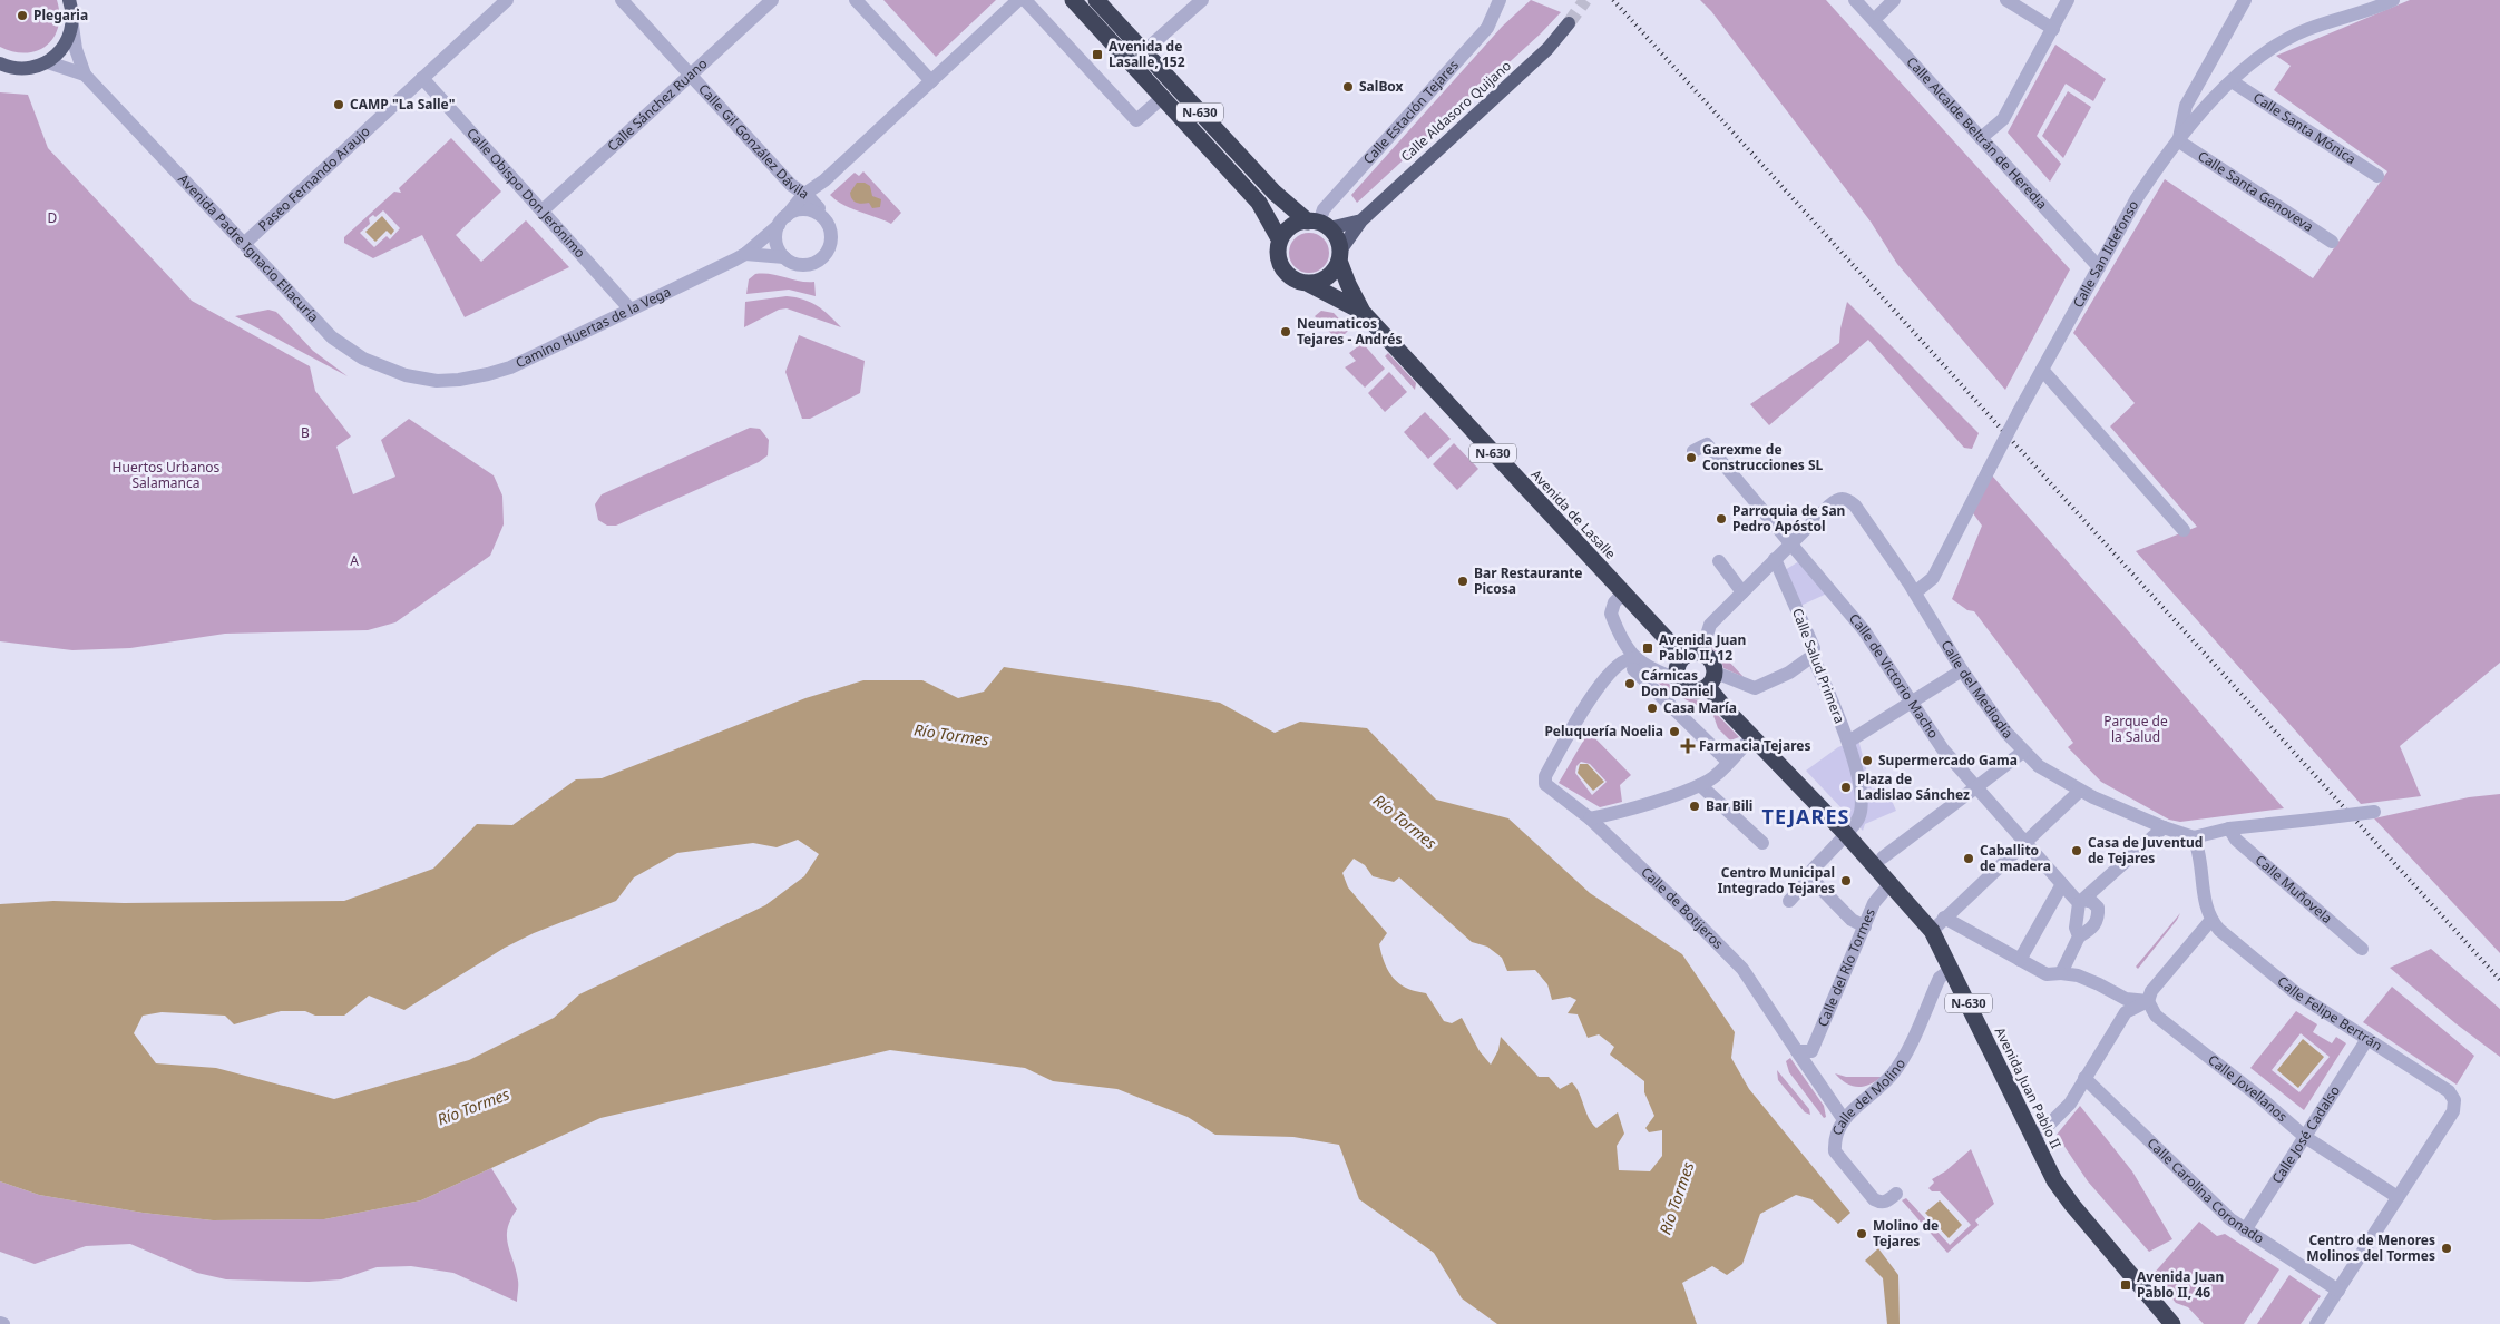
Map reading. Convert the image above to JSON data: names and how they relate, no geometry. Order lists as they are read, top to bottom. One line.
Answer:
{"streets":{"highway":["N-630","Avenida de Lasalle","Avenida Juan Pablo II"],"main road":["Calle Aldasoro Quijano"],"street":["Calle Sánchez Ruano","Calle Estación Tejares","Calle Santa Mónica","Calle Alcalde Beltrán de Heredia","Calle Gil González Dávila","Paseo Fernando Araujo","Calle Santa Genoveva","Calle Obispo Don Jerónimo","Avenida Padre Ignacio Ellacuría","Calle San Ildefonso","Camino Huertas de la Vega","Calle Salud Primera","Calle de Victorio Macho","Calle del Mediodía","Calle Muñovela","Calle de Botijeros","Calle del Río Tormes","Calle Felipe Bertrán","Calle Jovellanos","Calle del Molino","Calle José Cadalso","Calle Carolina Coronado"]},"crossings":[["Calle Sánchez Ruano","Calle Gil González Dávila"],["Calle Sánchez Ruano","Calle Obispo Don Jerónimo"],["Calle Aldasoro Quijano","N-630"],["Calle Aldasoro Quijano","Calle Estación Tejares"],["Calle Aldasoro Quijano","Avenida de Lasalle"],["N-630","Calle Estación Tejares"],["N-630","Avenida de Lasalle"],["N-630","Avenida Juan Pablo II"],["Calle Estación Tejares","Avenida de Lasalle"],["Calle Santa Mónica","Calle San Ildefonso"],["Calle Alcalde Beltrán de Heredia","Calle San Ildefonso"],["Calle Gil González Dávila","Camino Huertas de la Vega"],["Paseo Fernando Araujo","Calle Obispo Don Jerónimo"],["Paseo Fernando Araujo","Avenida Padre Ignacio Ellacuría"],["Calle Santa Genoveva","Calle San Ildefonso"],["Calle Obispo Don Jerónimo","Camino Huertas de la Vega"],["Avenida Padre Ignacio Ellacuría","Camino Huertas de la Vega"],["Calle San Ildefonso","Calle del Mediodía"],["Calle de Victorio Macho","Calle del Mediodía"],["Calle de Botijeros","Calle del Río Tormes"],["Calle de Botijeros","Calle del Molino"],["Calle del Río Tormes","Avenida Juan Pablo II"],["Calle Felipe Bertrán","Calle Jovellanos"],["Calle Felipe Bertrán","Calle José Cadalso"],["Avenida Juan Pablo II","Calle del Molino"],["Calle Jovellanos","Calle José Cadalso"],["Calle José Cadalso","Calle Carolina Coronado"]],"districts":["TEJARES"],"water":["Río Tormes"],"parks":["D","B","Huertos Urbanos Salamanca","A","Parque de la Salud"],"places":{"other":["Plegaria","SalBox","CAMP \"La Salle\"","Neumaticos Tejares - Andrés","Garexme de Construcciones SL","Parroquia de San Pedro Apóstol","Bar Restaurante Picosa","Cárnicas Don Daniel","Casa María","Peluquería Noelia","Supermercado Gama","Plaza de Ladislao Sánchez","Bar Bili","Casa de Juventud de Tejares","Caballito de madera","Centro Municipal Integrado Tejares","Molino de Tejares","Centro de Menores Molinos del Tormes"],"transit":["Avenida de Lasalle, 152","Avenida Juan Pablo II, 12","Avenida Juan Pablo II, 46"],"health":["Farmacia Tejares"]}}
